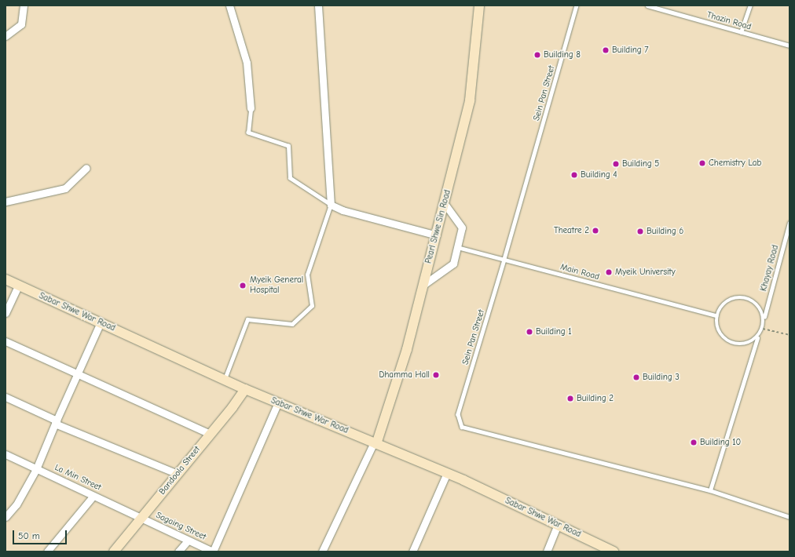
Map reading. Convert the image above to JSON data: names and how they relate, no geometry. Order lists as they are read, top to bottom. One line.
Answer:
{"streets":{"main road":["Pearl Shwe Sin Road","Sabar Shwe War Road","Bandoola Street"],"street":["La Min Street","Sagaing Street"],"lane":["Thazin Road","Sein Pan Street","Khayay Road","Main Road"]},"crossings":[["Sein Pan Street","Main Road"],["Pearl Shwe Sin Road","Sabar Shwe War Road"],["Khayay Road","Main Road"],["Sabar Shwe War Road","Bandoola Street"],["Bandoola Street","La Min Street"],["Bandoola Street","Sagaing Street"],["La Min Street","Sagaing Street"]],"places":["Building 7","Building 8","Chemistry Lab","Building 5","Building 4","Theatre 2","Building 6","Myeik University","Myeik General Hospital","Building 1","Dhamma Hall","Building 3","Building 2","Building 10"],"scale_bar":"50 m"}
